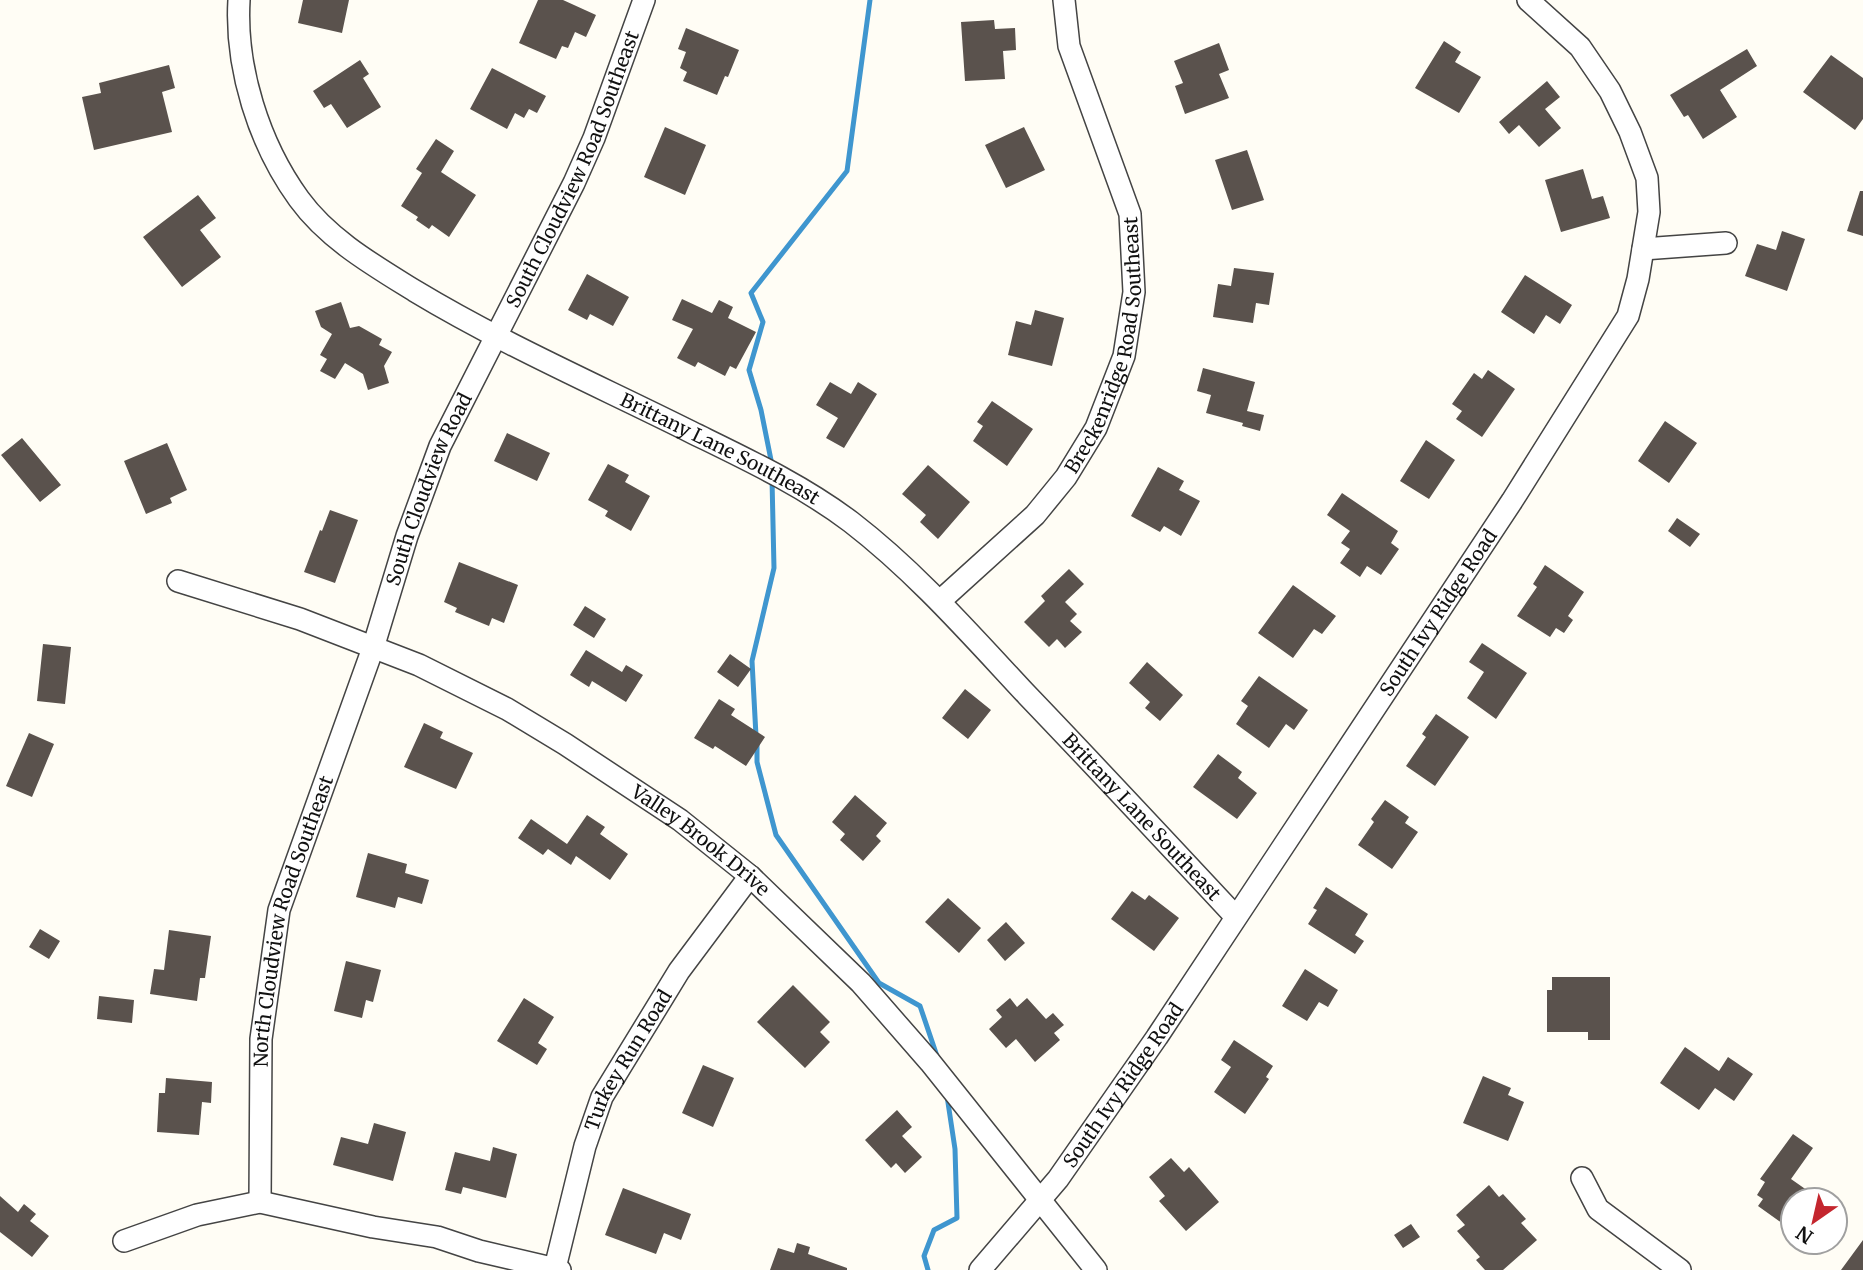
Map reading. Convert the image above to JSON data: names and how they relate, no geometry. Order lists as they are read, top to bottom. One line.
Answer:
{"streets":{"street":["South Cloudview Road Southeast","Breckenridge Road Southeast","Brittany Lane Southeast","South Cloudview Road","South Ivy Ridge Road","Valley Brook Drive","North Cloudview Road Southeast","Turkey Run Road"]},"crossings":[["South Cloudview Road Southeast","Brittany Lane Southeast"],["South Cloudview Road Southeast","South Cloudview Road"],["Breckenridge Road Southeast","Brittany Lane Southeast"],["Brittany Lane Southeast","South Cloudview Road"],["Brittany Lane Southeast","South Ivy Ridge Road"],["South Cloudview Road","Valley Brook Drive"],["South Cloudview Road","North Cloudview Road Southeast"],["South Ivy Ridge Road","Valley Brook Drive"],["Valley Brook Drive","North Cloudview Road Southeast"],["Valley Brook Drive","Turkey Run Road"]],"north":"bottom left"}
